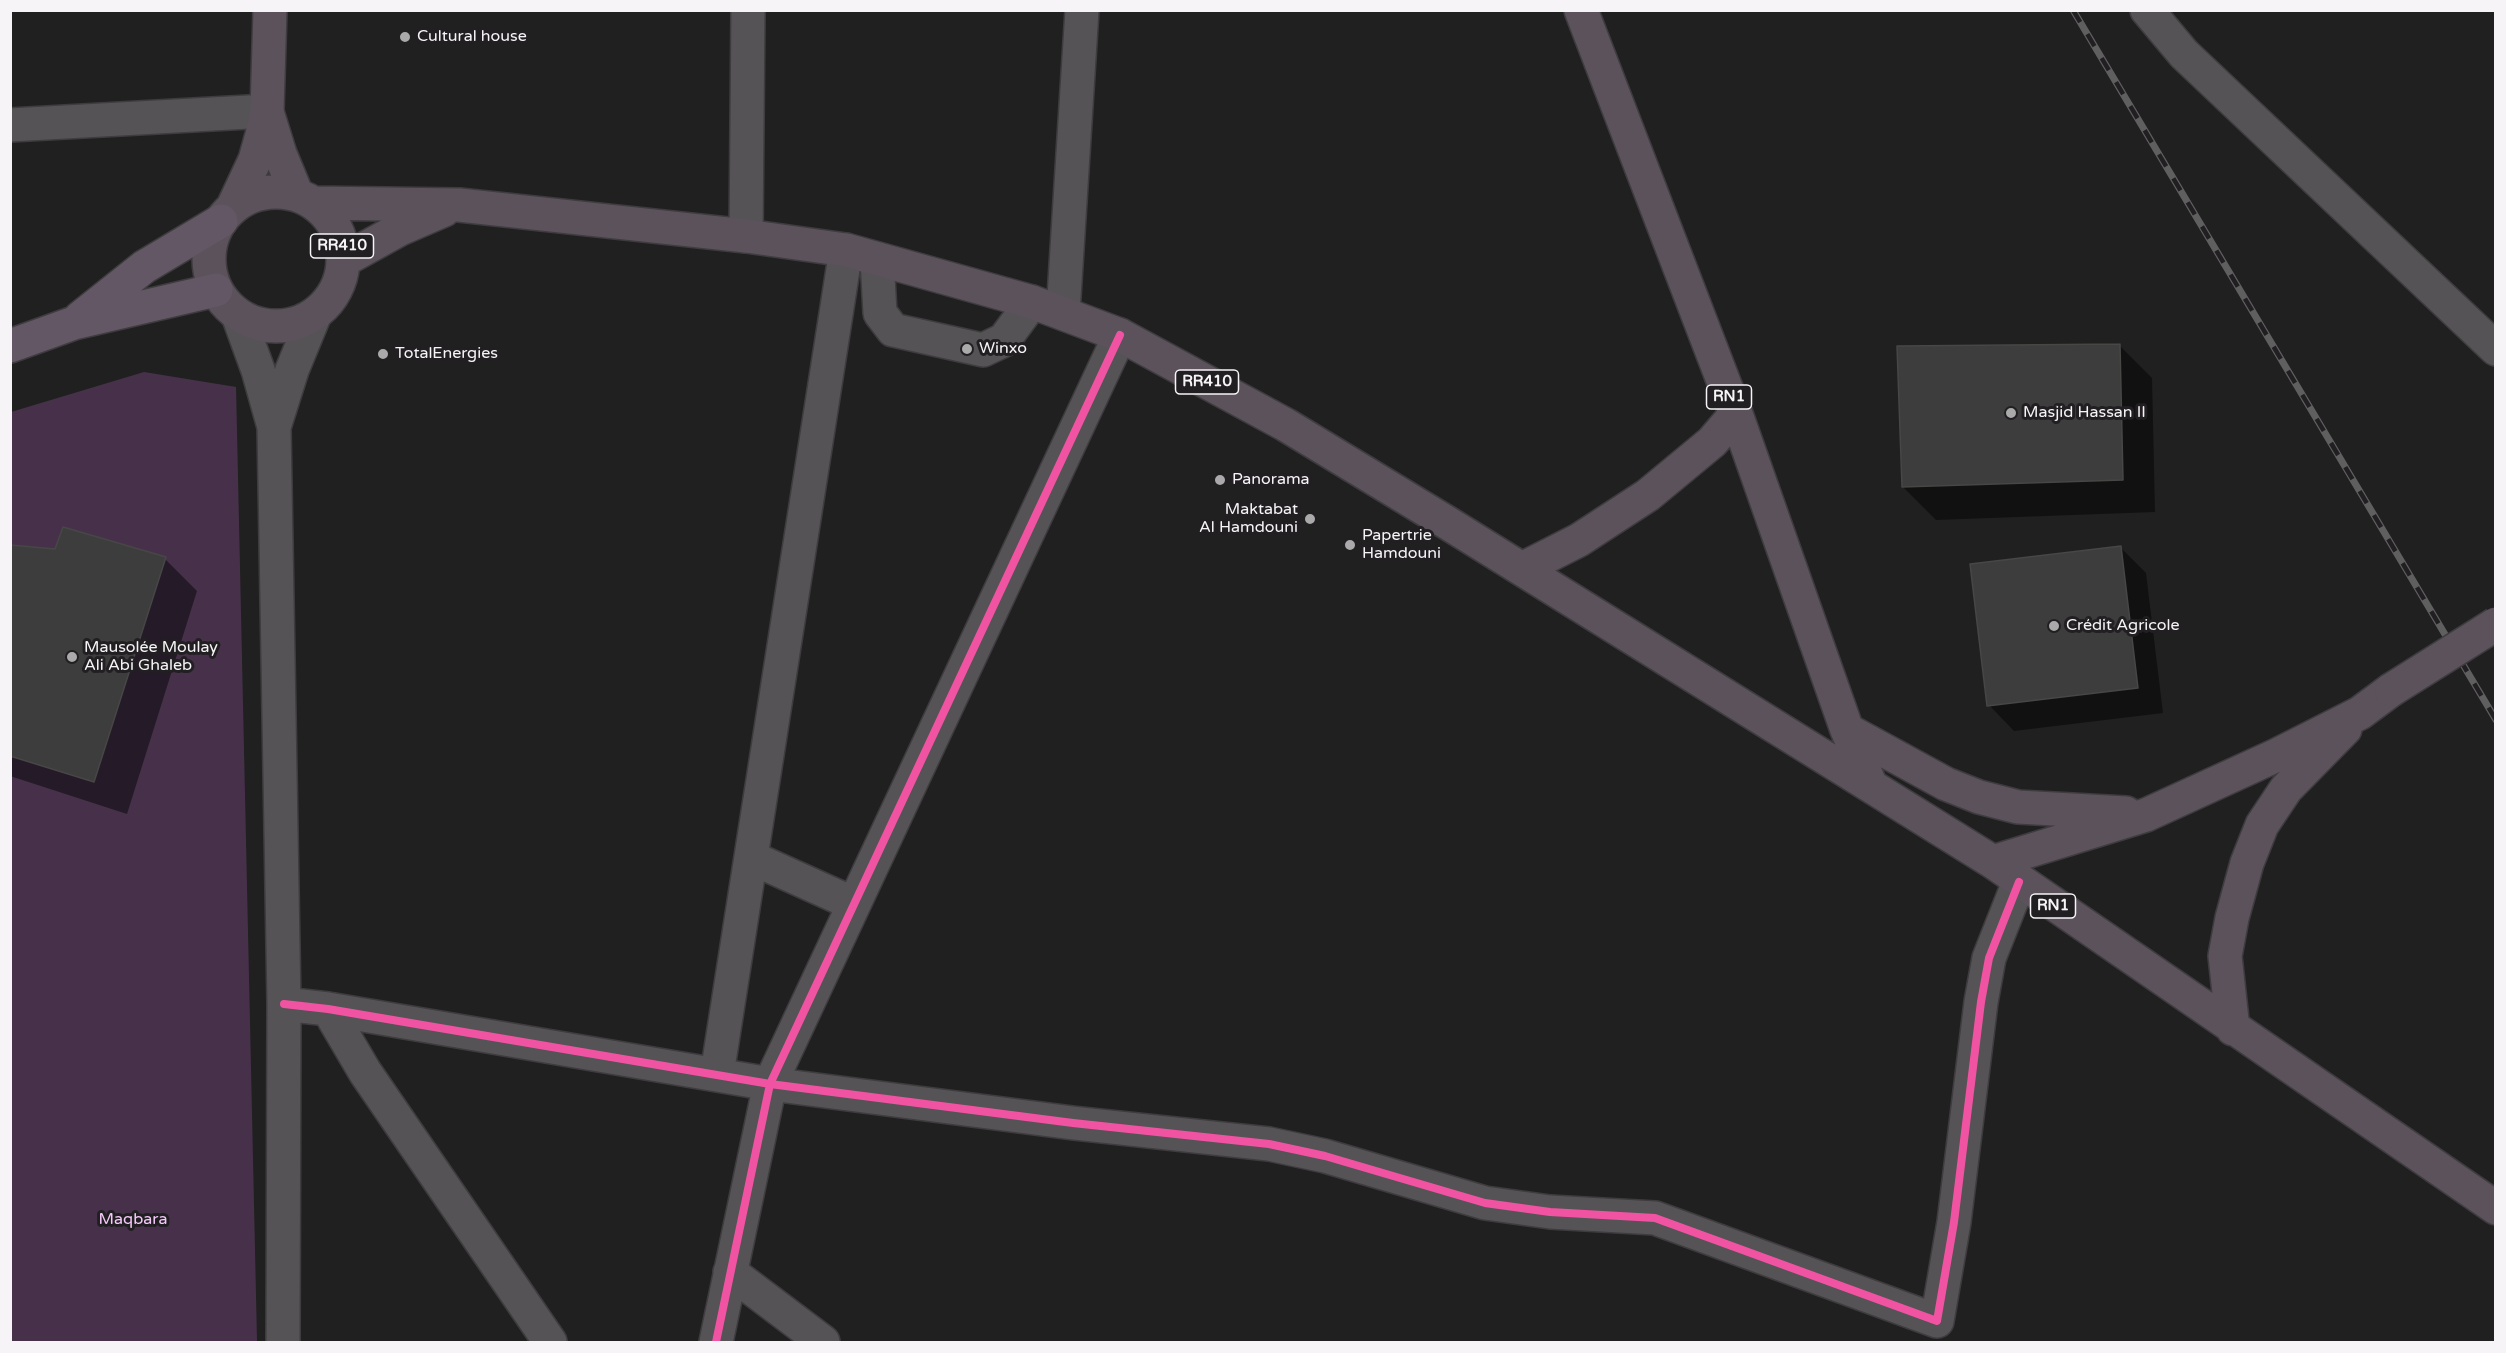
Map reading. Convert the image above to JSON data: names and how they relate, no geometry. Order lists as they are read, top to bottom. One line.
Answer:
{"streets":{"highway":["RR410"],"main road":["RN1"]},"crossings":[["RR410","RN1"]],"parks":["Maqbara"],"places":["Cultural house","Winxo","TotalEnergies","Masjid Hassan II","Panorama","Maktabat Al Hamdouni","Papertrie Hamdouni","Crédit Agricole","Mausolée Moulay Ali Abi Ghaleb"]}
